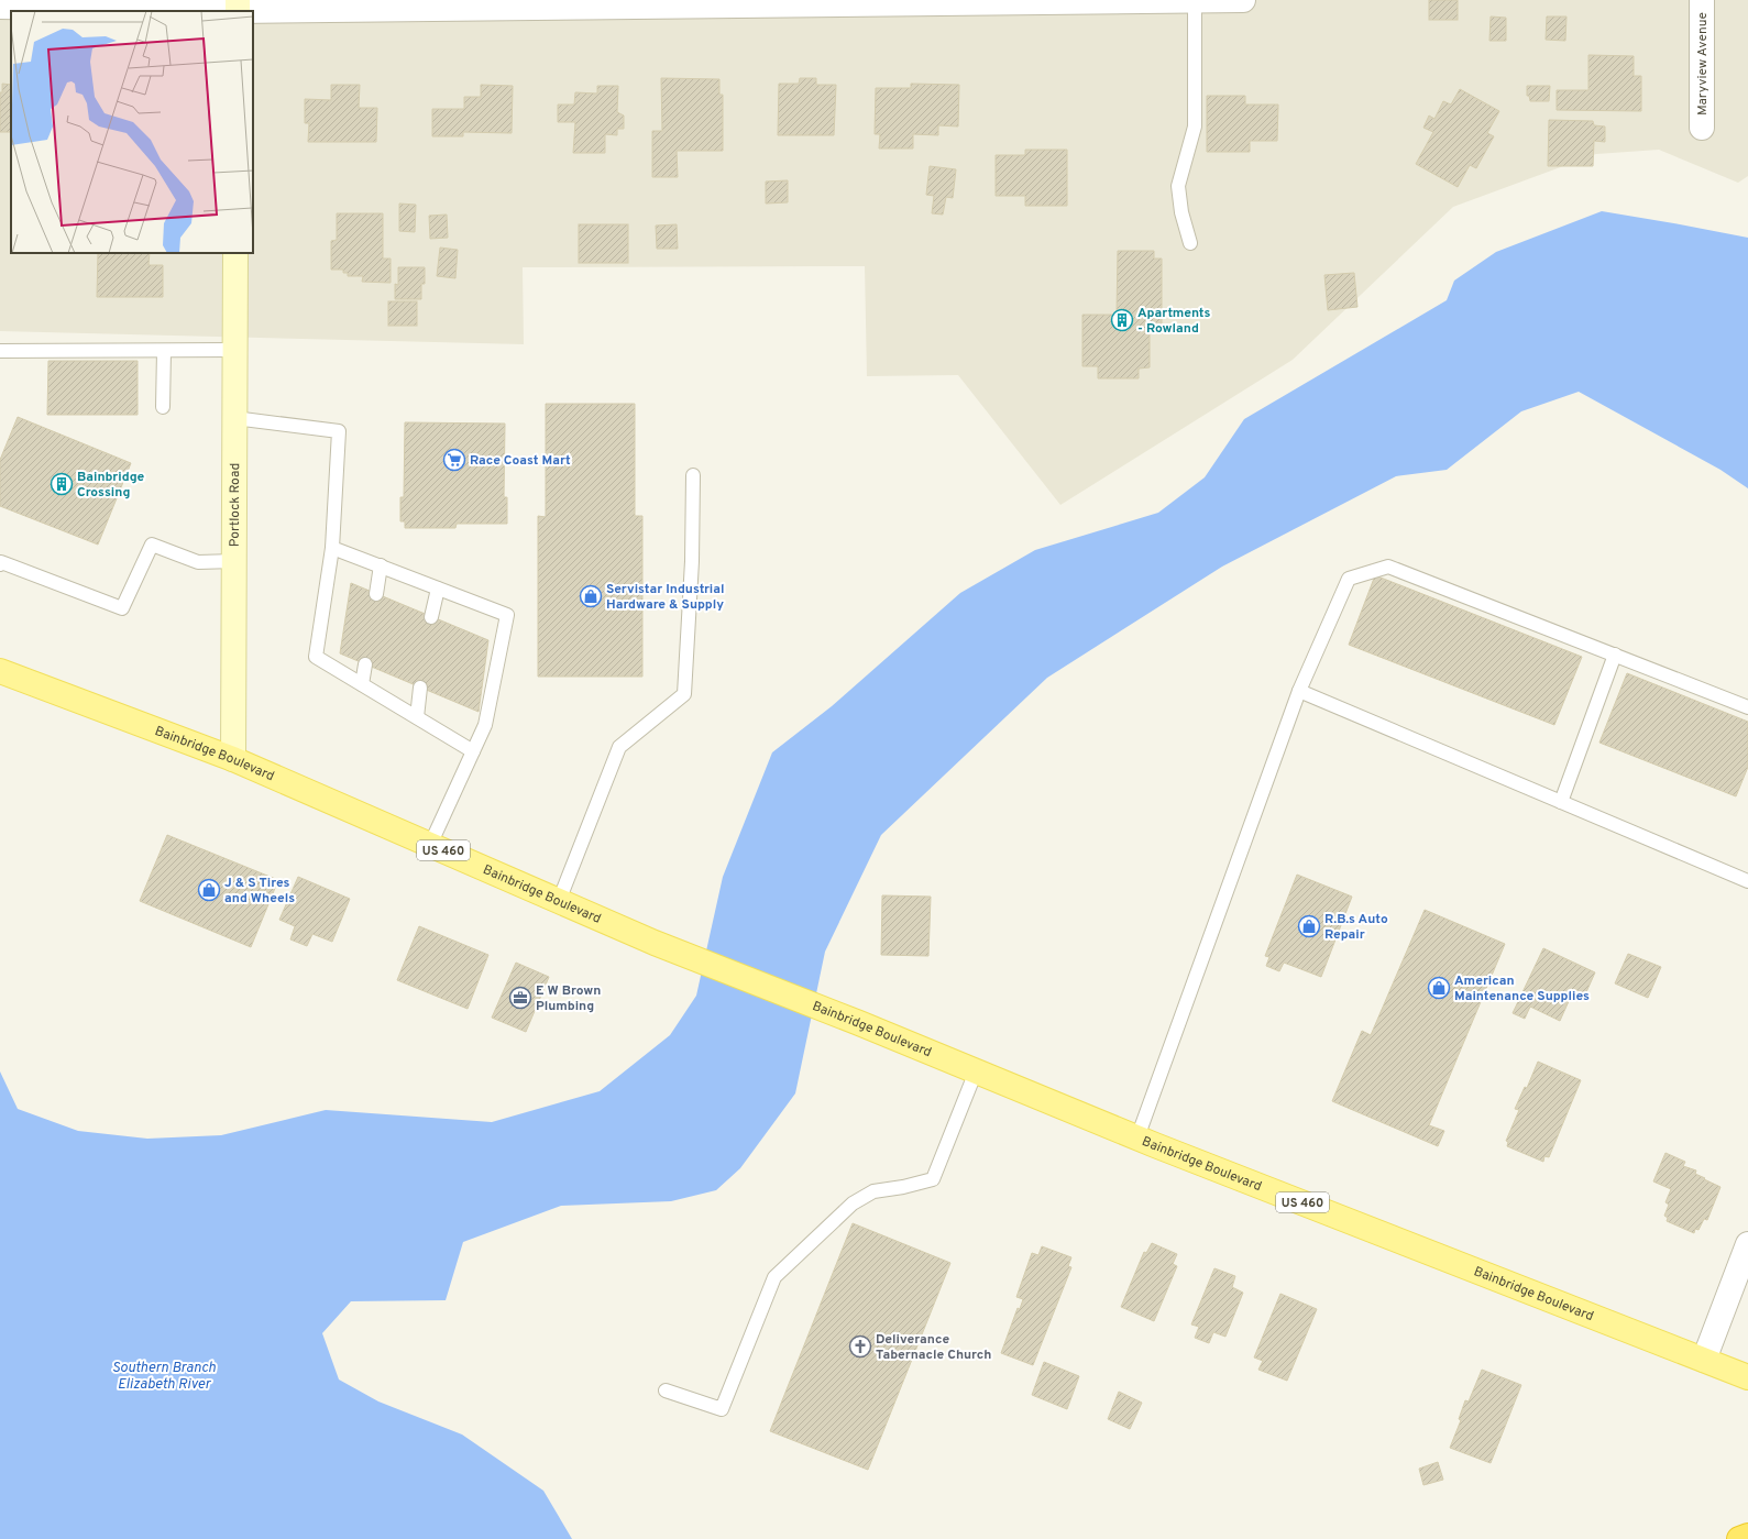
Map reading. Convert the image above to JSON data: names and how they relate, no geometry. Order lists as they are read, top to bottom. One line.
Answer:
{"streets":{"main road":["Portlock Road","Bainbridge Boulevard","US 460"],"street":["Maryview Avenue"]},"crossings":[["Portlock Road","Bainbridge Boulevard"]],"water":["Southern Branch Elizabeth River"],"places":{"building":["Apartments - Rowland","Bainbridge Crossing"],"supermarket":["Race Coast Mart"],"shop":["Servistar Industrial Hardware & Supply","J & S Tires and Wheels","R.B.s Auto Repair","American Maintenance Supplies"],"office":["E W Brown Plumbing"],"church":["Deliverance Tabernacle Church"]}}
